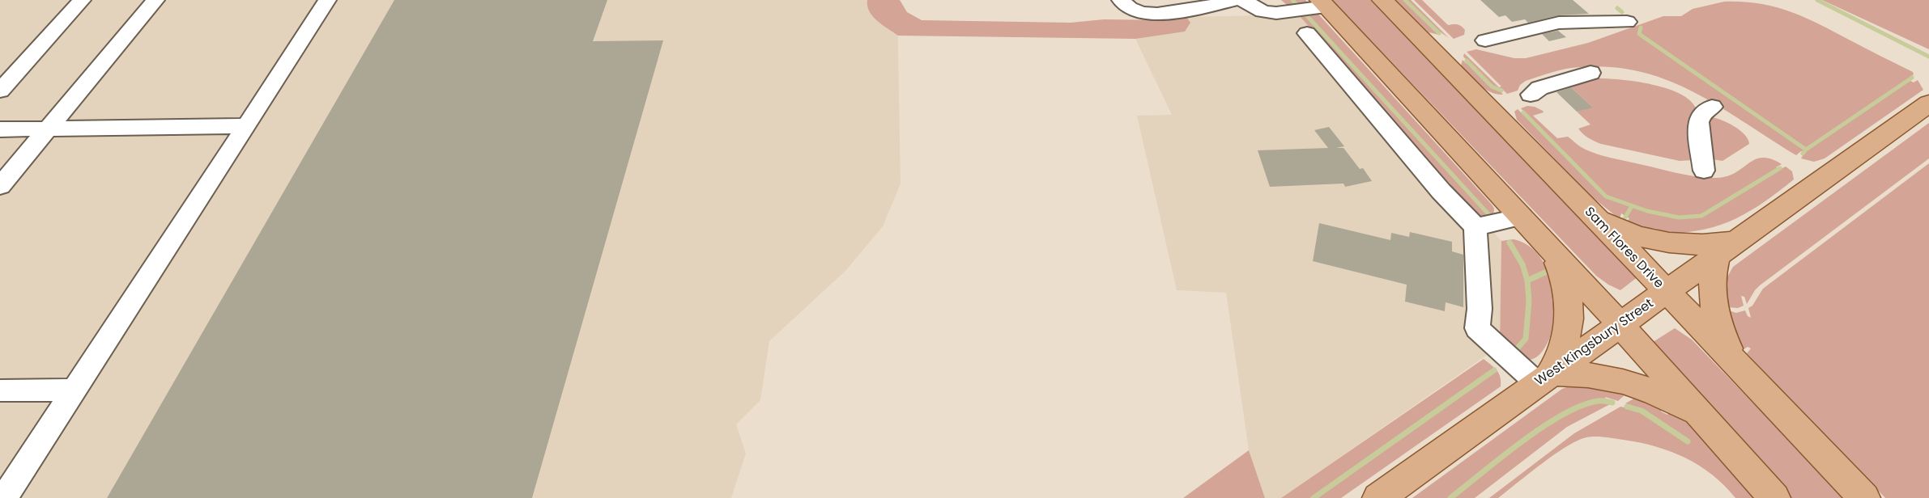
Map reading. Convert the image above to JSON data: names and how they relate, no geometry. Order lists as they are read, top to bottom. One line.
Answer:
{"streets":{"main road":["Sam Flores Drive","West Kingsbury Street"]},"crossings":[["Sam Flores Drive","West Kingsbury Street"]]}
